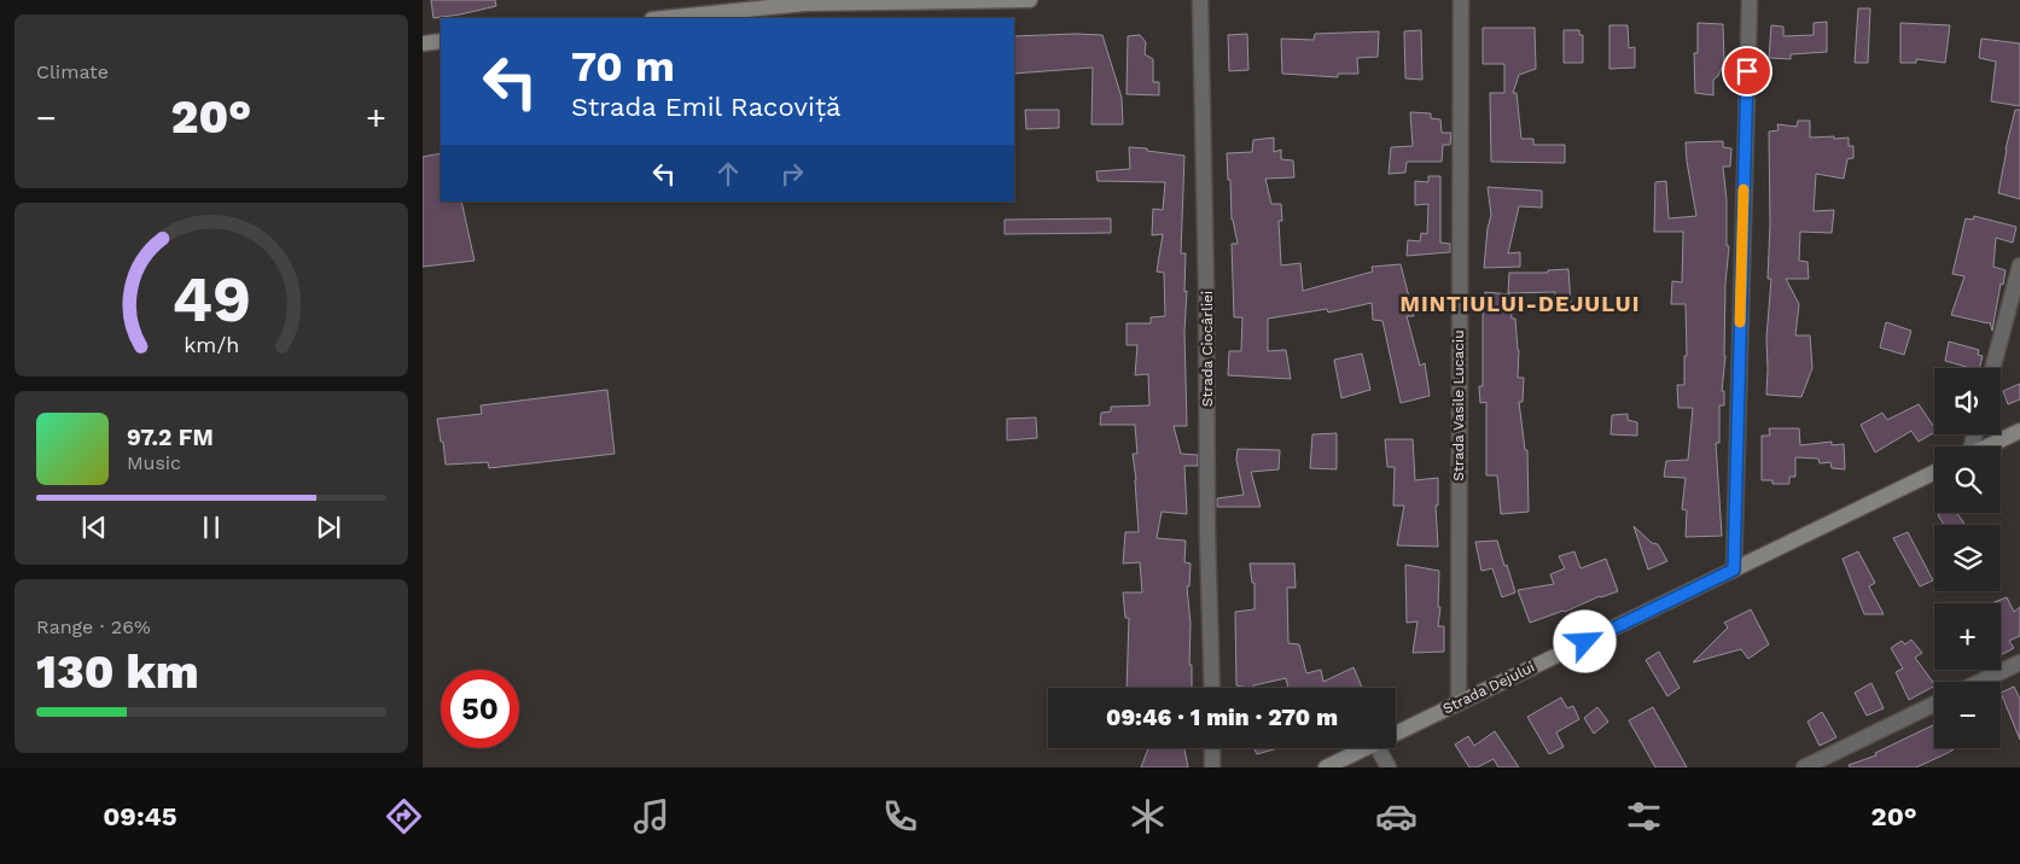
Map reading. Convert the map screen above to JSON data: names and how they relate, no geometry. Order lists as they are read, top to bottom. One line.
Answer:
{"streets":{"main road":["Strada Dejului"],"street":["Strada Ciocârliei","Strada Vasile Lucaciu"]},"crossings":[["Strada Vasile Lucaciu","Strada Dejului"]],"districts":["MINTIULUI-DEJULUI"],"page":{"tile":["Climate",["Range · 26%","130 km"]],"turn":["70 m","Strada Emil Racoviță"],"heat":["−","20°","+"],"map_buttons":["+","−"],"song":["97.2 FM","Music"],"limit":"50","trip":"09:46 · 1 min · 270 m","tabs":["09:45","20°"],"gauge":["49","km/h"]}}
